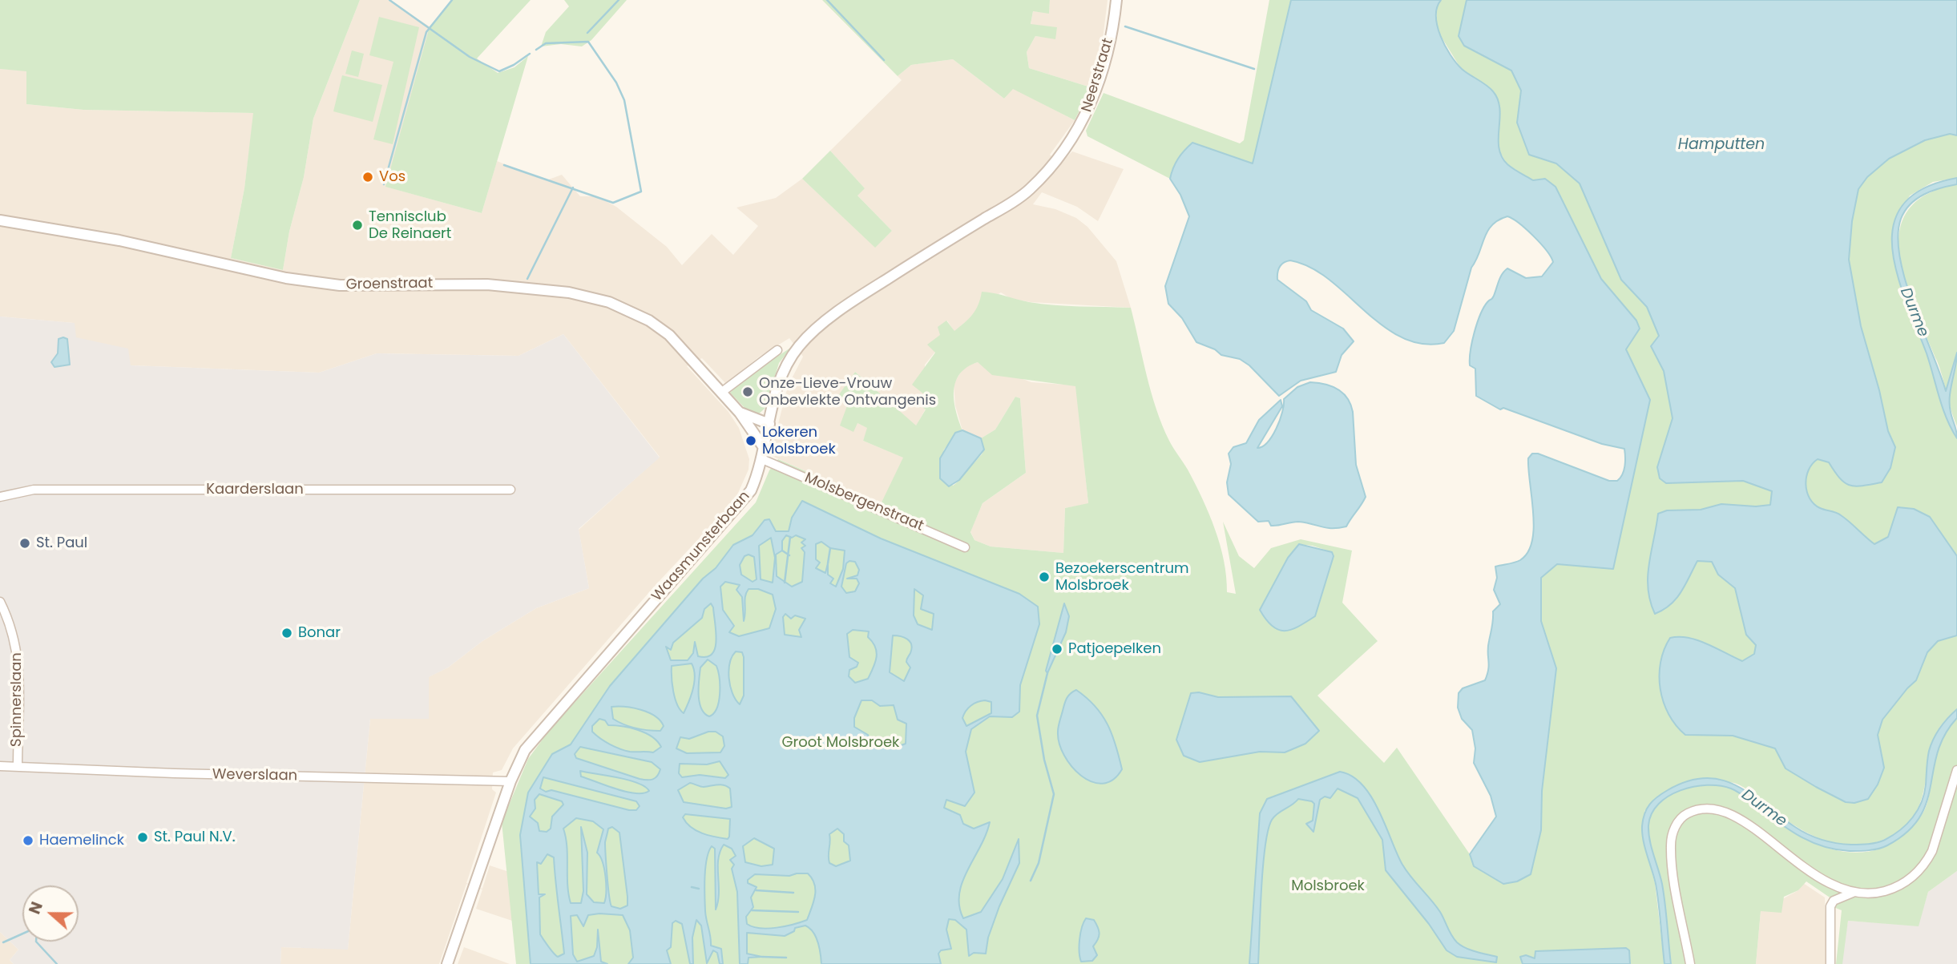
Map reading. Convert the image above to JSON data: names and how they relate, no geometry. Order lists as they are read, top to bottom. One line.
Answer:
{"streets":{"street":["Neerstraat","Groenstraat","Kaarderslaan","Molsbergenstraat","Waasmunsterbaan","Spinnerslaan","Weverslaan"]},"crossings":[["Neerstraat","Waasmunsterbaan"],["Groenstraat","Molsbergenstraat"],["Groenstraat","Waasmunsterbaan"],["Molsbergenstraat","Waasmunsterbaan"],["Waasmunsterbaan","Weverslaan"],["Spinnerslaan","Weverslaan"]],"water":["Hamputten","Durme"],"parks":["Groot Molsbroek","Molsbroek"],"places":["Vos","Tennisclub De Reinaert","Onze-Lieve-Vrouw Onbevlekte Ontvangenis","Lokeren Molsbroek","St. Paul","Bezoekerscentrum Molsbroek","Bonar","Patjoepelken","St. Paul N.V.","Haemelinck"],"north":"left"}
